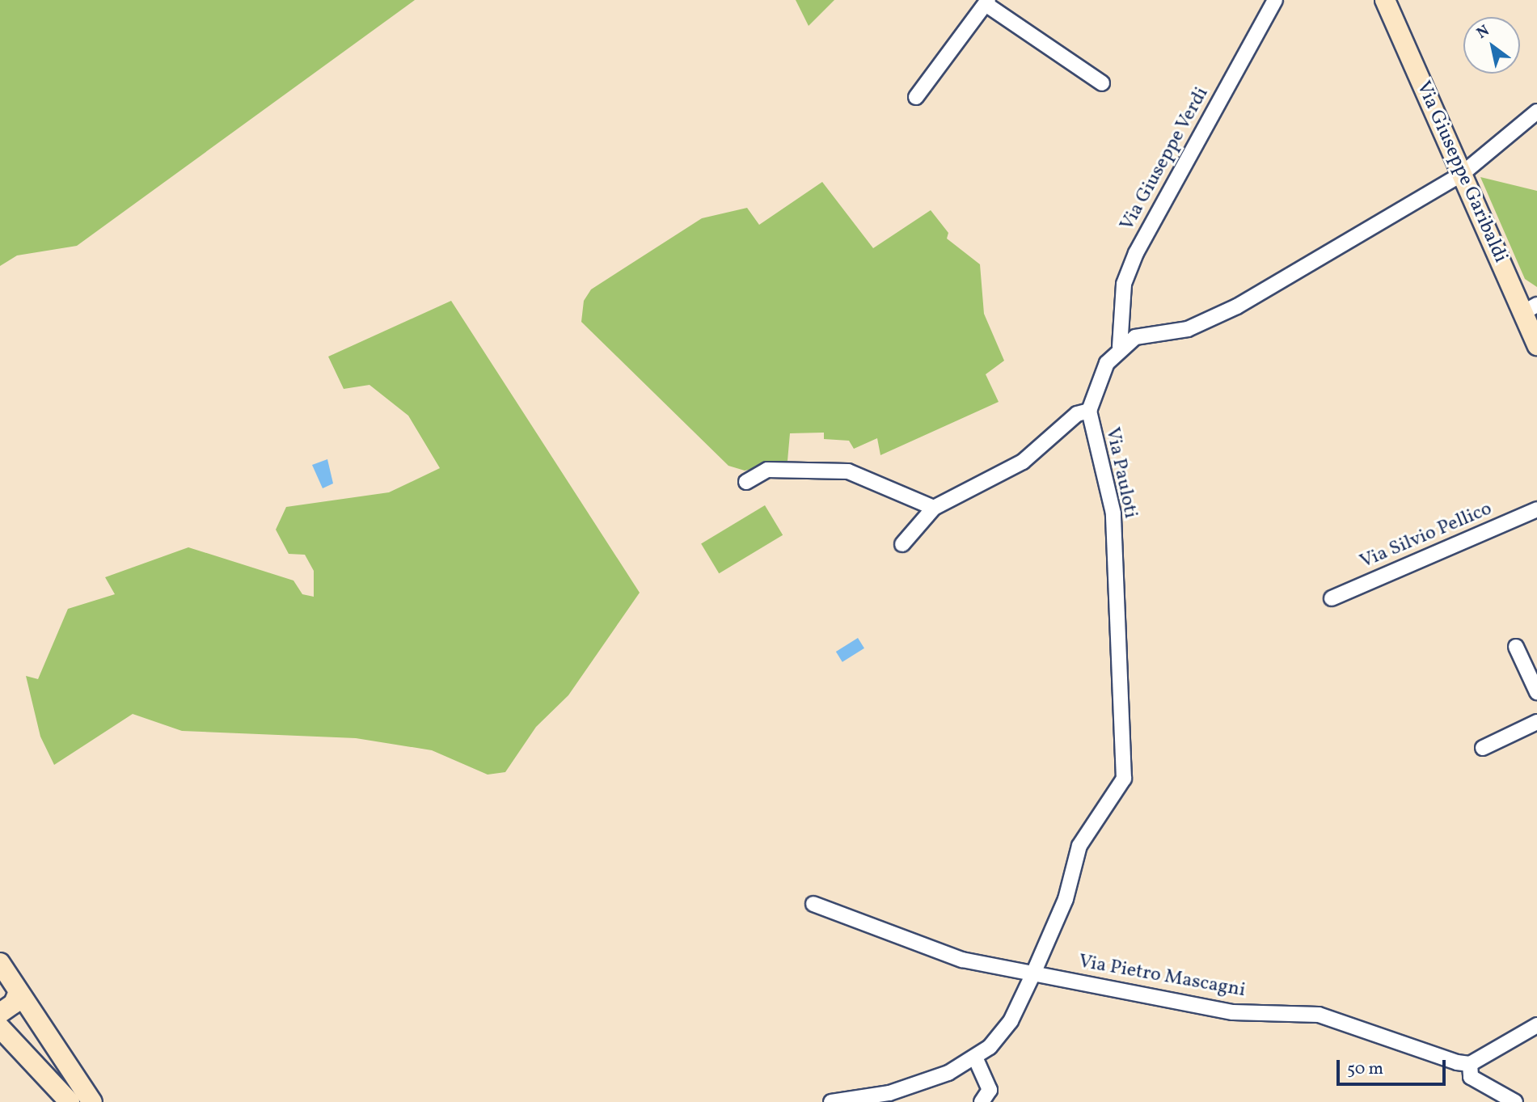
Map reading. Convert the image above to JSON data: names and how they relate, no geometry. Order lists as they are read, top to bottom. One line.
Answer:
{"streets":{"main road":["Via Giuseppe Garibaldi"],"street":["Via Giuseppe Verdi","Via Pauloti","Via Silvio Pellico","Via Pietro Mascagni"]},"crossings":[["Via Giuseppe Verdi","Via Pauloti"],["Via Pauloti","Via Pietro Mascagni"]],"scale_bar":"50 m","north":"top left"}
